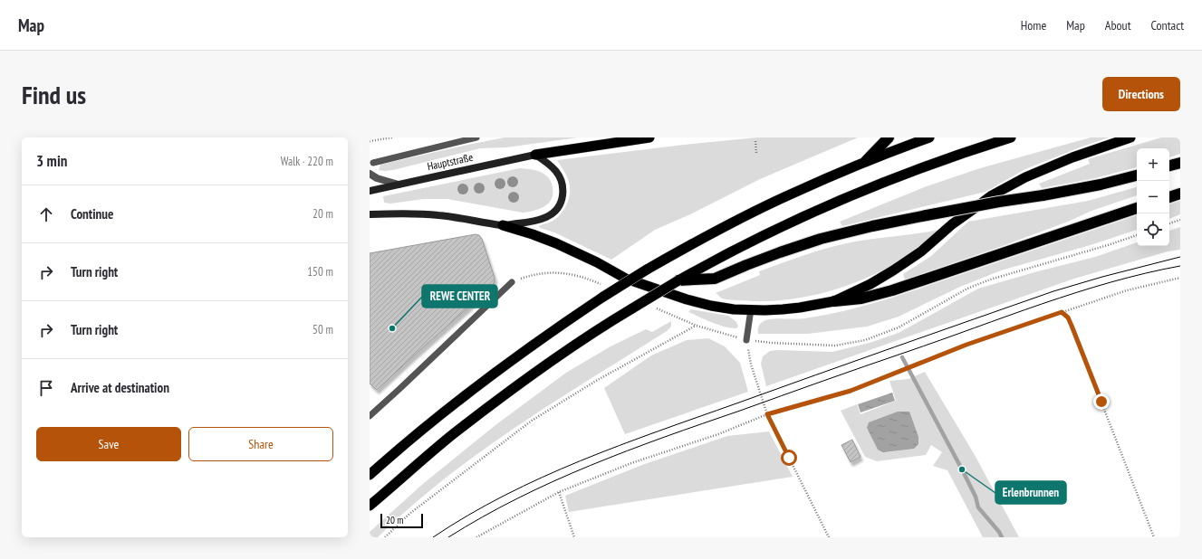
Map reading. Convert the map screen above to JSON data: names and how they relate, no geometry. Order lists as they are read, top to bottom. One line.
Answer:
{"streets":{"main road":["Hauptstraße"]},"places":["REWE CENTER","Erlenbrunnen"],"scale_bar":"20 m","page":{"header":"Map","nav":["Home","Map","About","Contact"],"buttons":["Directions",["Save","Share"]],"title":"Find us","heading":["3 min","Walk · 220 m"],"map_buttons":["+","−"],"list":[["Continue","20 m"],["Turn right","150 m"],["Turn right","50 m"],"Arrive at destination"],"scale":"20 m"}}
